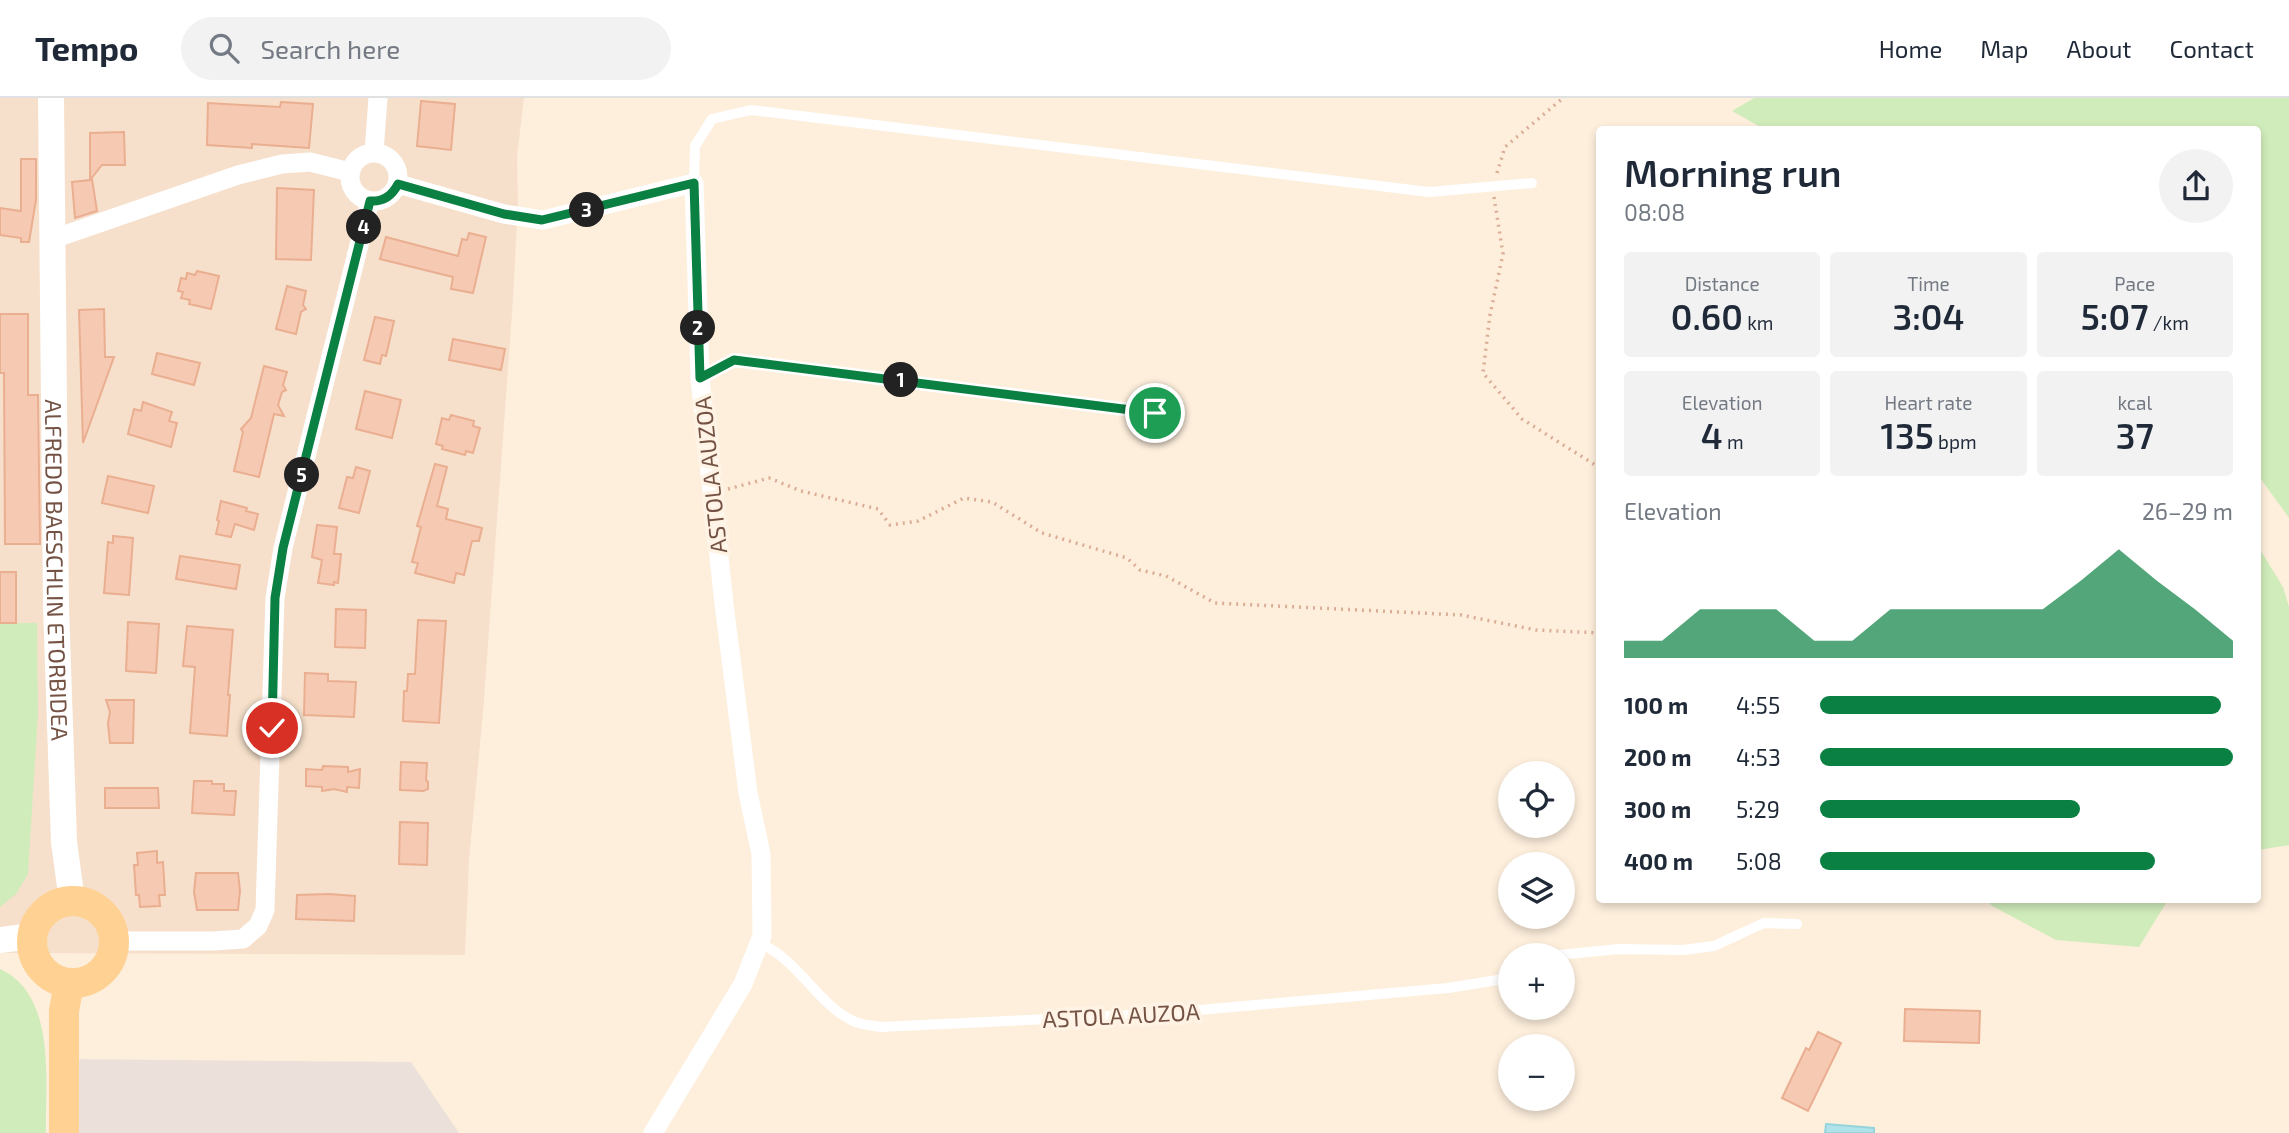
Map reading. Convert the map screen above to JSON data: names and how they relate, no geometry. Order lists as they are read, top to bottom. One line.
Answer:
{"streets":{"street":["ASTOLA AUZOA","ALFREDO BAESCHLIN ETORBIDEA"]},"page":{"header":"Tempo","search":"Search here","nav":["Home","Map","About","Contact"],"heading":["Morning run","08:08"],"pins":["3","4","2","1","5"],"stats":[["Distance","0.60 km"],["Time","3:04"],["Pace","5:07 /km"],["Elevation","4 m"],["Heart rate","135 bpm"],["kcal","37"]],"chart":["Elevation","26–29 m"],"list":[{"name":"100 m","note":"4:55"},{"name":"200 m","note":"4:53"},{"name":"300 m","note":"5:29"},{"name":"400 m","note":"5:08"}],"map_buttons":["+","−"]}}
